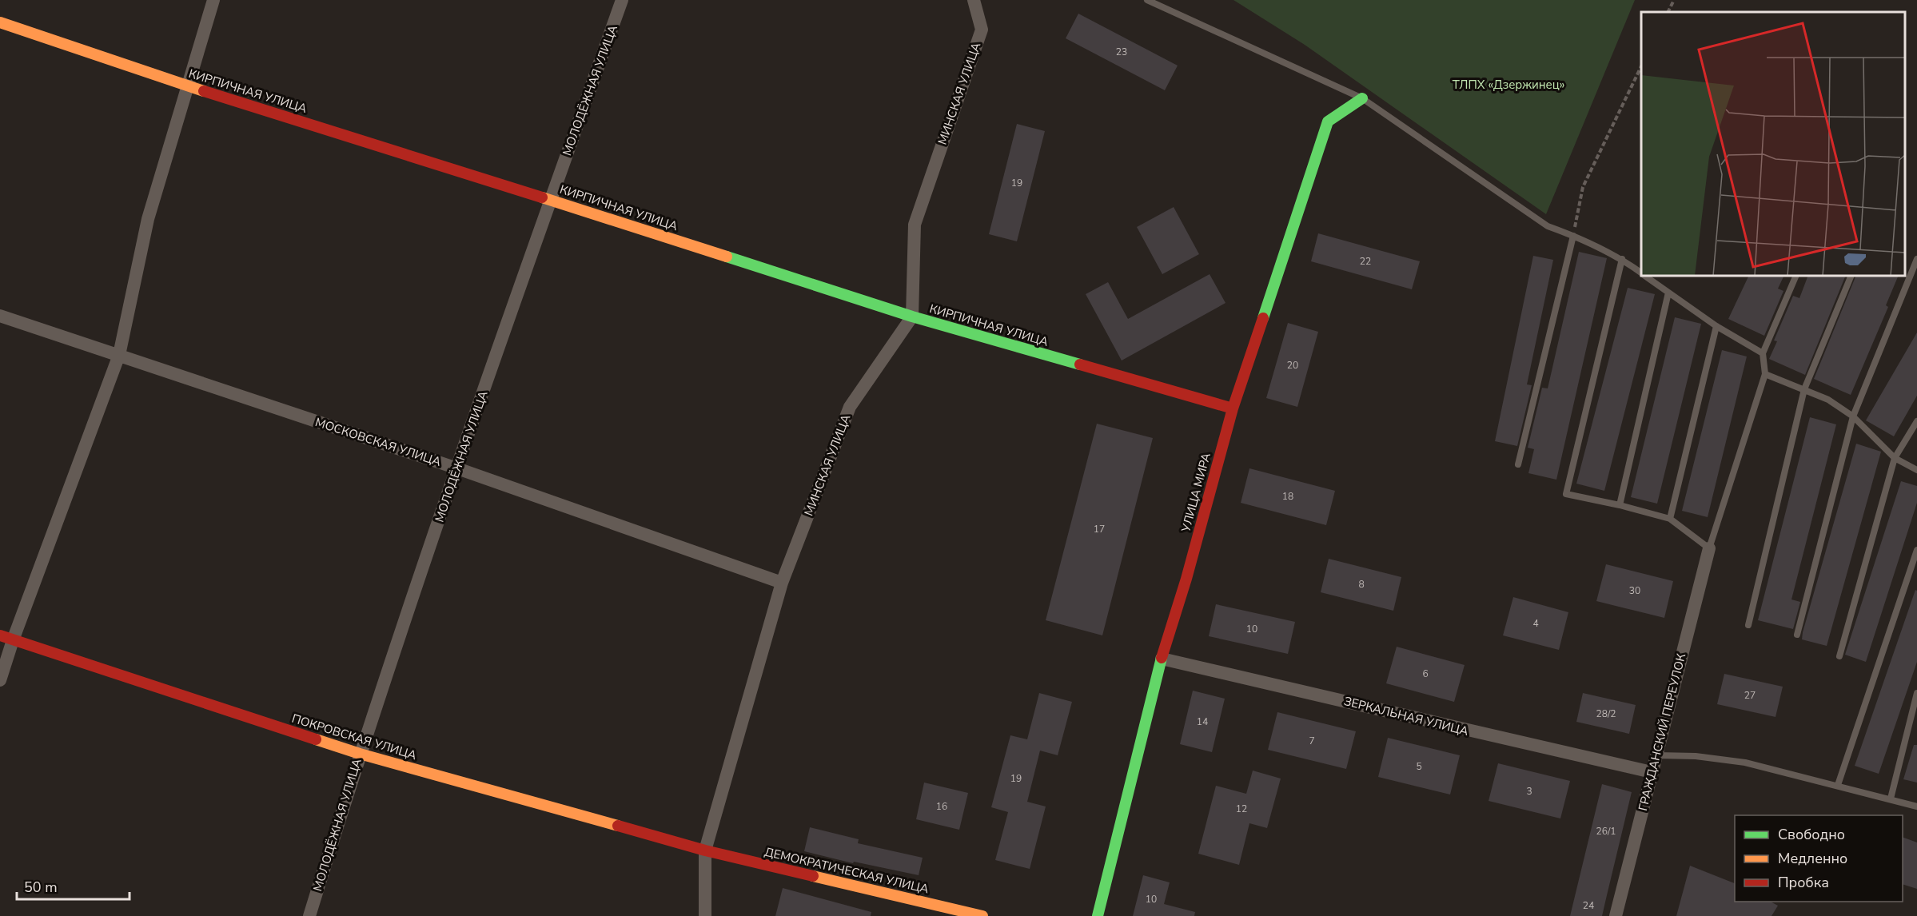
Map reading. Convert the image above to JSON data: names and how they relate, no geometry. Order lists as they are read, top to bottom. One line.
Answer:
{"streets":{"street":["МОЛОДЁЖНАЯ УЛИЦА","КИРПИЧНАЯ УЛИЦА","МИНСКАЯ УЛИЦА","МОСКОВСКАЯ УЛИЦА","УЛИЦА МИРА","ЗЕРКАЛЬНАЯ УЛИЦА","ГРАЖДАНСКИЙ ПЕРЕУЛОК","ПОКРОВСКАЯ УЛИЦА","ДЕМОКРАТИЧЕСКАЯ УЛИЦА"]},"crossings":[["МОЛОДЁЖНАЯ УЛИЦА","КИРПИЧНАЯ УЛИЦА"],["МОЛОДЁЖНАЯ УЛИЦА","МОСКОВСКАЯ УЛИЦА"],["МОЛОДЁЖНАЯ УЛИЦА","ПОКРОВСКАЯ УЛИЦА"],["КИРПИЧНАЯ УЛИЦА","МИНСКАЯ УЛИЦА"],["КИРПИЧНАЯ УЛИЦА","УЛИЦА МИРА"],["МИНСКАЯ УЛИЦА","МОСКОВСКАЯ УЛИЦА"],["МИНСКАЯ УЛИЦА","ПОКРОВСКАЯ УЛИЦА"],["МИНСКАЯ УЛИЦА","ДЕМОКРАТИЧЕСКАЯ УЛИЦА"],["УЛИЦА МИРА","ЗЕРКАЛЬНАЯ УЛИЦА"],["ЗЕРКАЛЬНАЯ УЛИЦА","ГРАЖДАНСКИЙ ПЕРЕУЛОК"],["ПОКРОВСКАЯ УЛИЦА","ДЕМОКРАТИЧЕСКАЯ УЛИЦА"]],"parks":["ТЛПХ «Дзержинец»"],"house_numbers":["23","19","22","20","18","17","8","30","4","10","6","27","28/2","14","7","5","19","3","16","12","26/1","10","24"],"legend":["Свободно","Медленно","Пробка"],"scale_bar":"50 m"}
